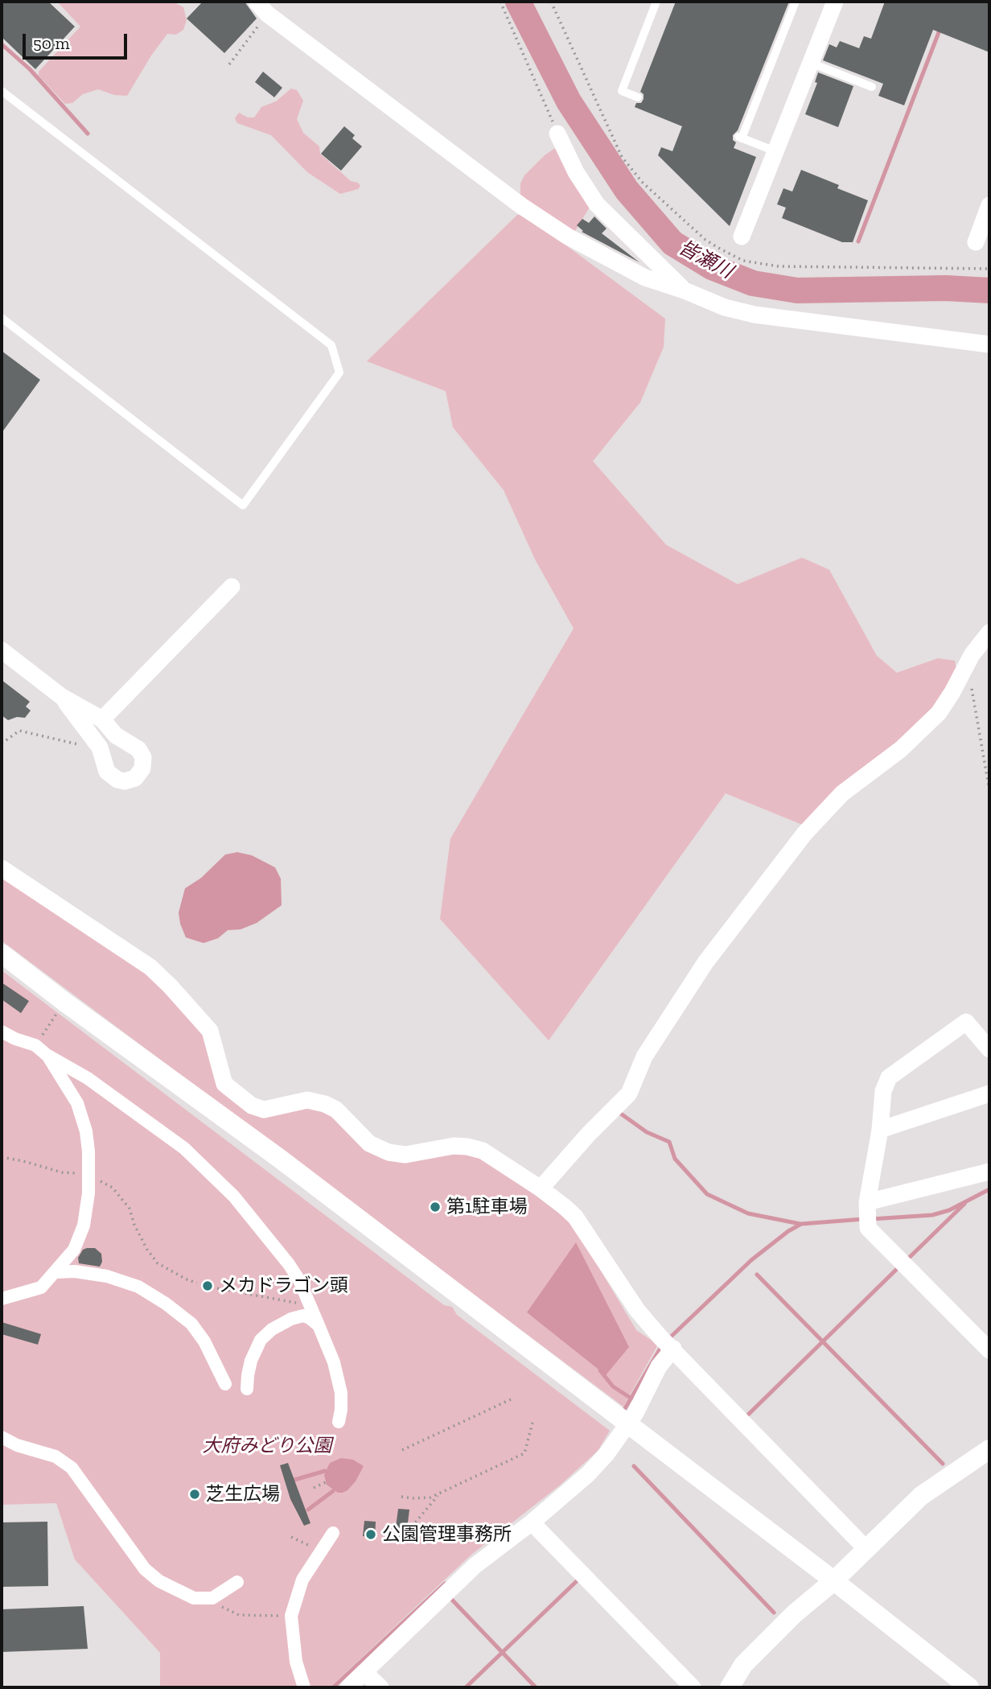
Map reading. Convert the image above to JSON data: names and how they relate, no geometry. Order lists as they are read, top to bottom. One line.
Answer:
{"water":["皆瀬川"],"parks":["大府みどり公園"],"places":["第1駐車場","メカドラゴン頭","芝生広場","公園管理事務所"],"scale_bar":"50 m"}
